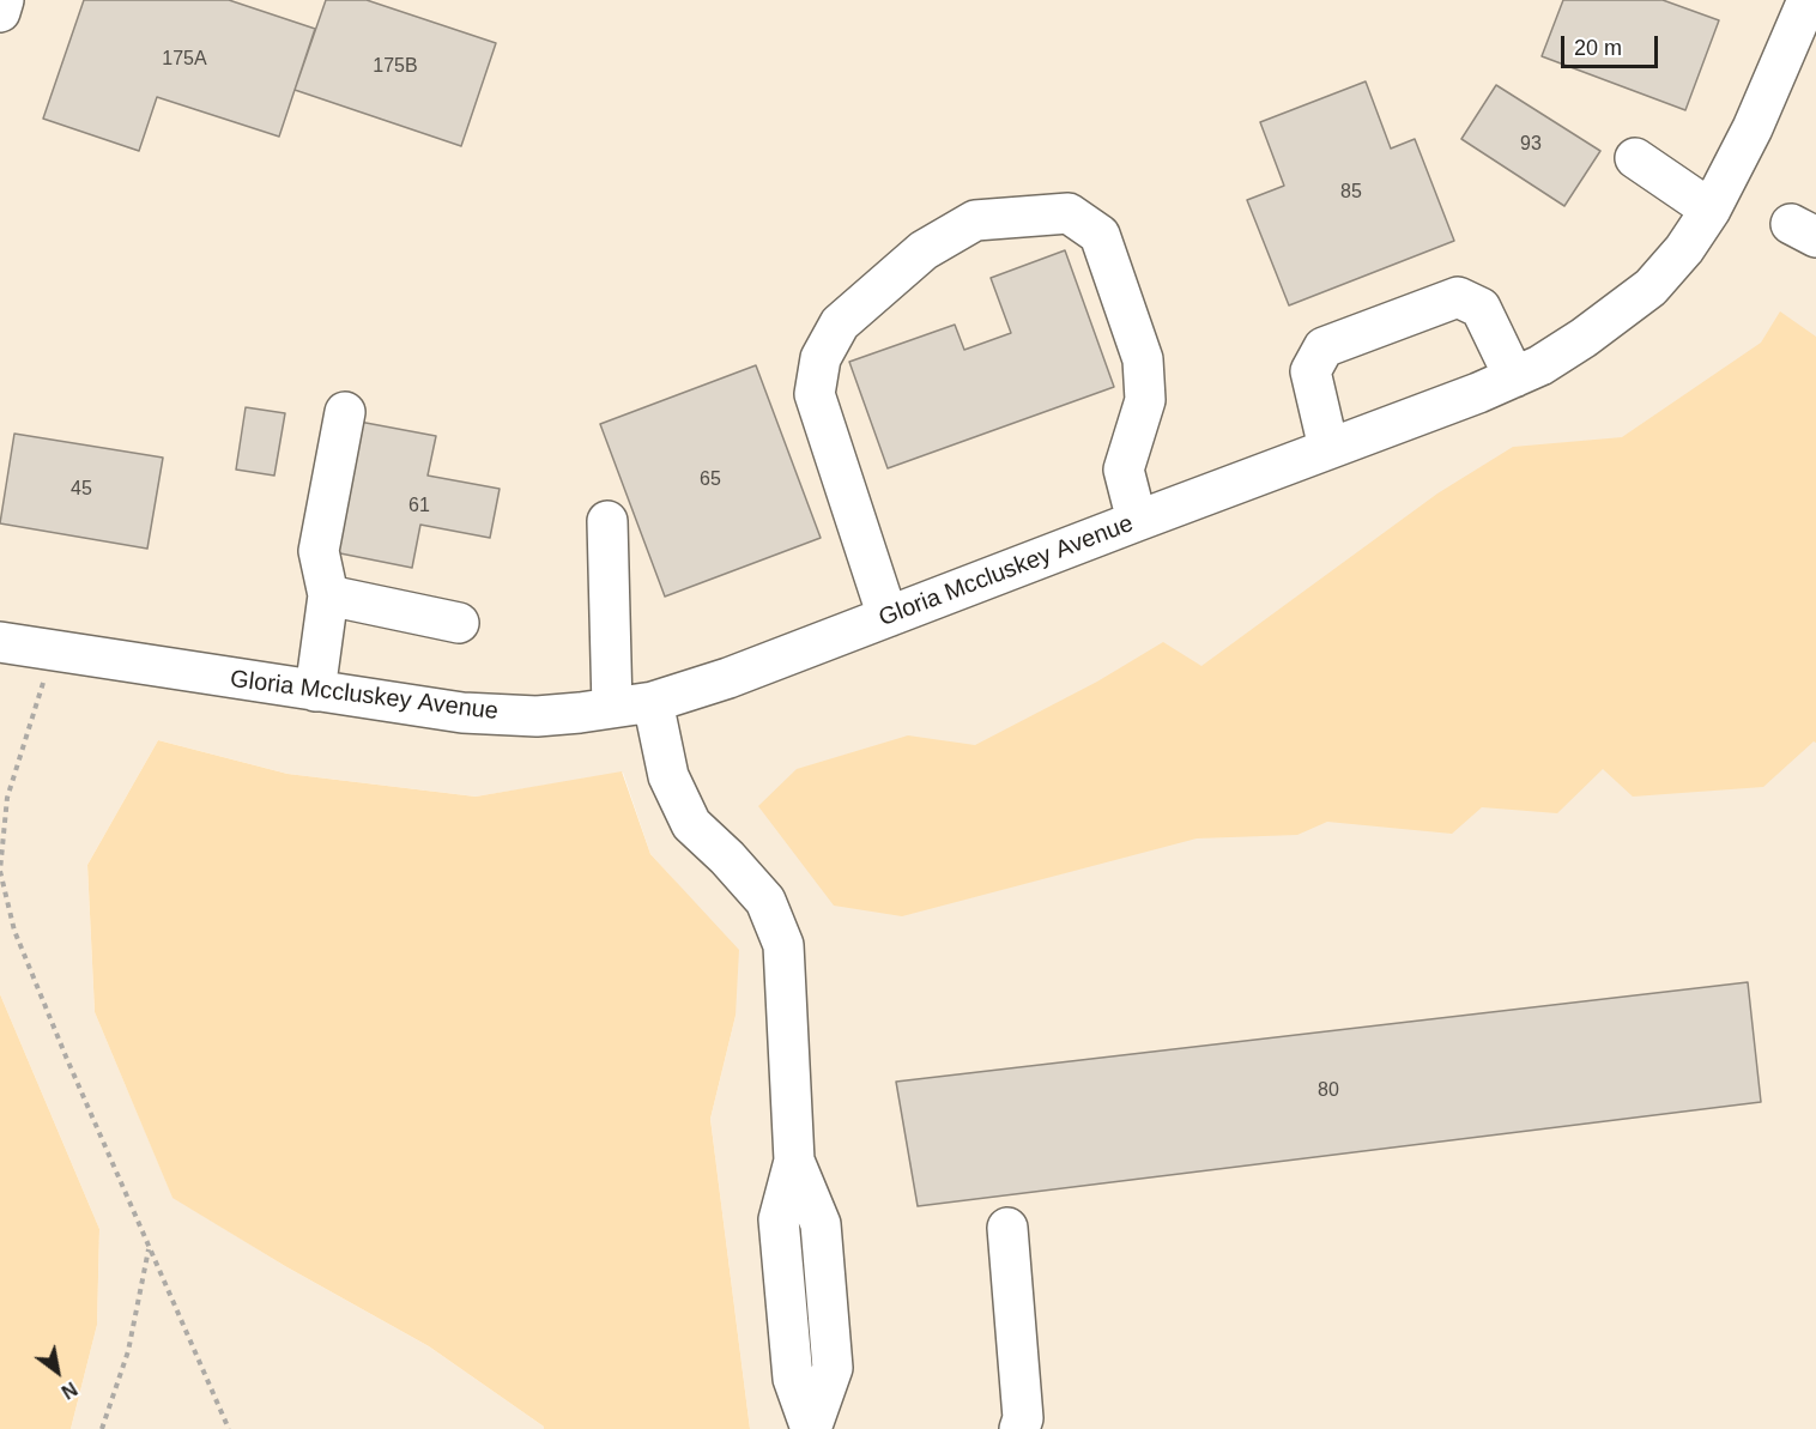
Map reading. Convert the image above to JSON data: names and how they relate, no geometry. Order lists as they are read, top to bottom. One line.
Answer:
{"streets":{"street":["Gloria Mccluskey Avenue"]},"house_numbers":["175A","175B","93","85","65","45","61","80"],"scale_bar":"20 m","north":"bottom right"}
